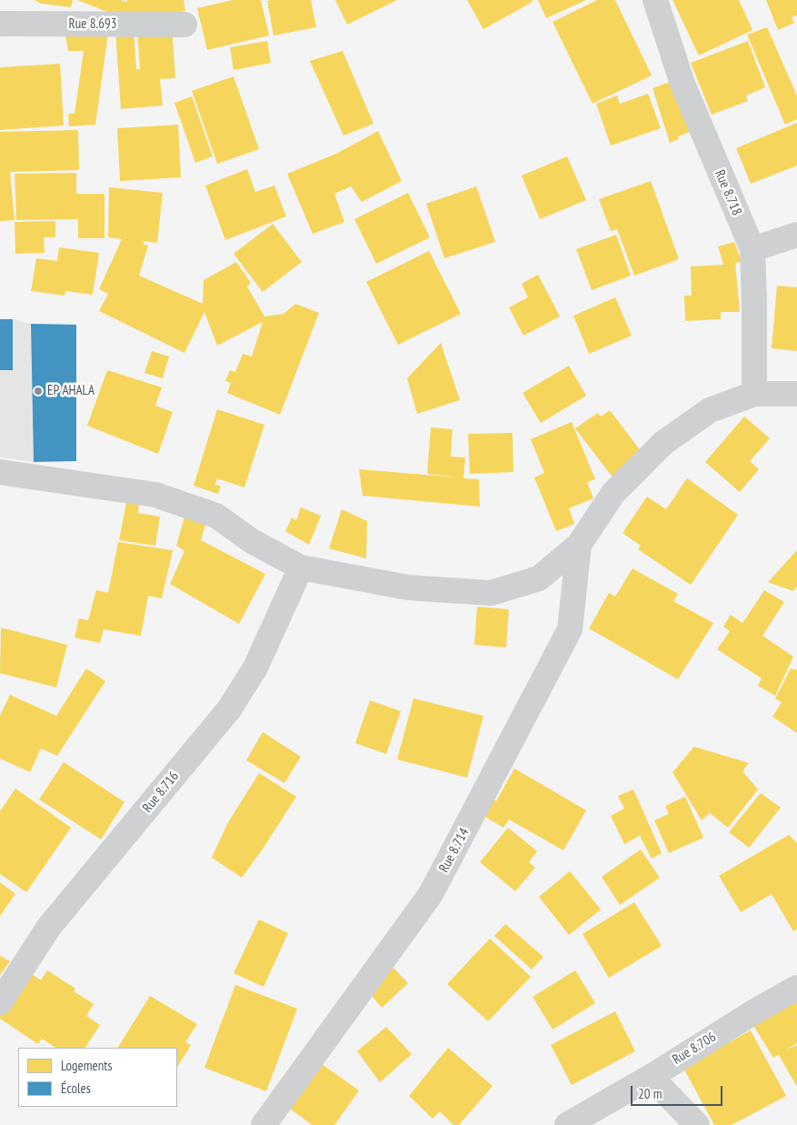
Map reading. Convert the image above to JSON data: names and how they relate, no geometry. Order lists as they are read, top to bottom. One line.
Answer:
{"streets":{"street":["Rue 8.693","Rue 8.718","Rue 8.716","Rue 8.714","Rue 8.706"]},"places":["EP AHALA"],"legend":["Logements","Écoles"],"scale_bar":"20 m"}
